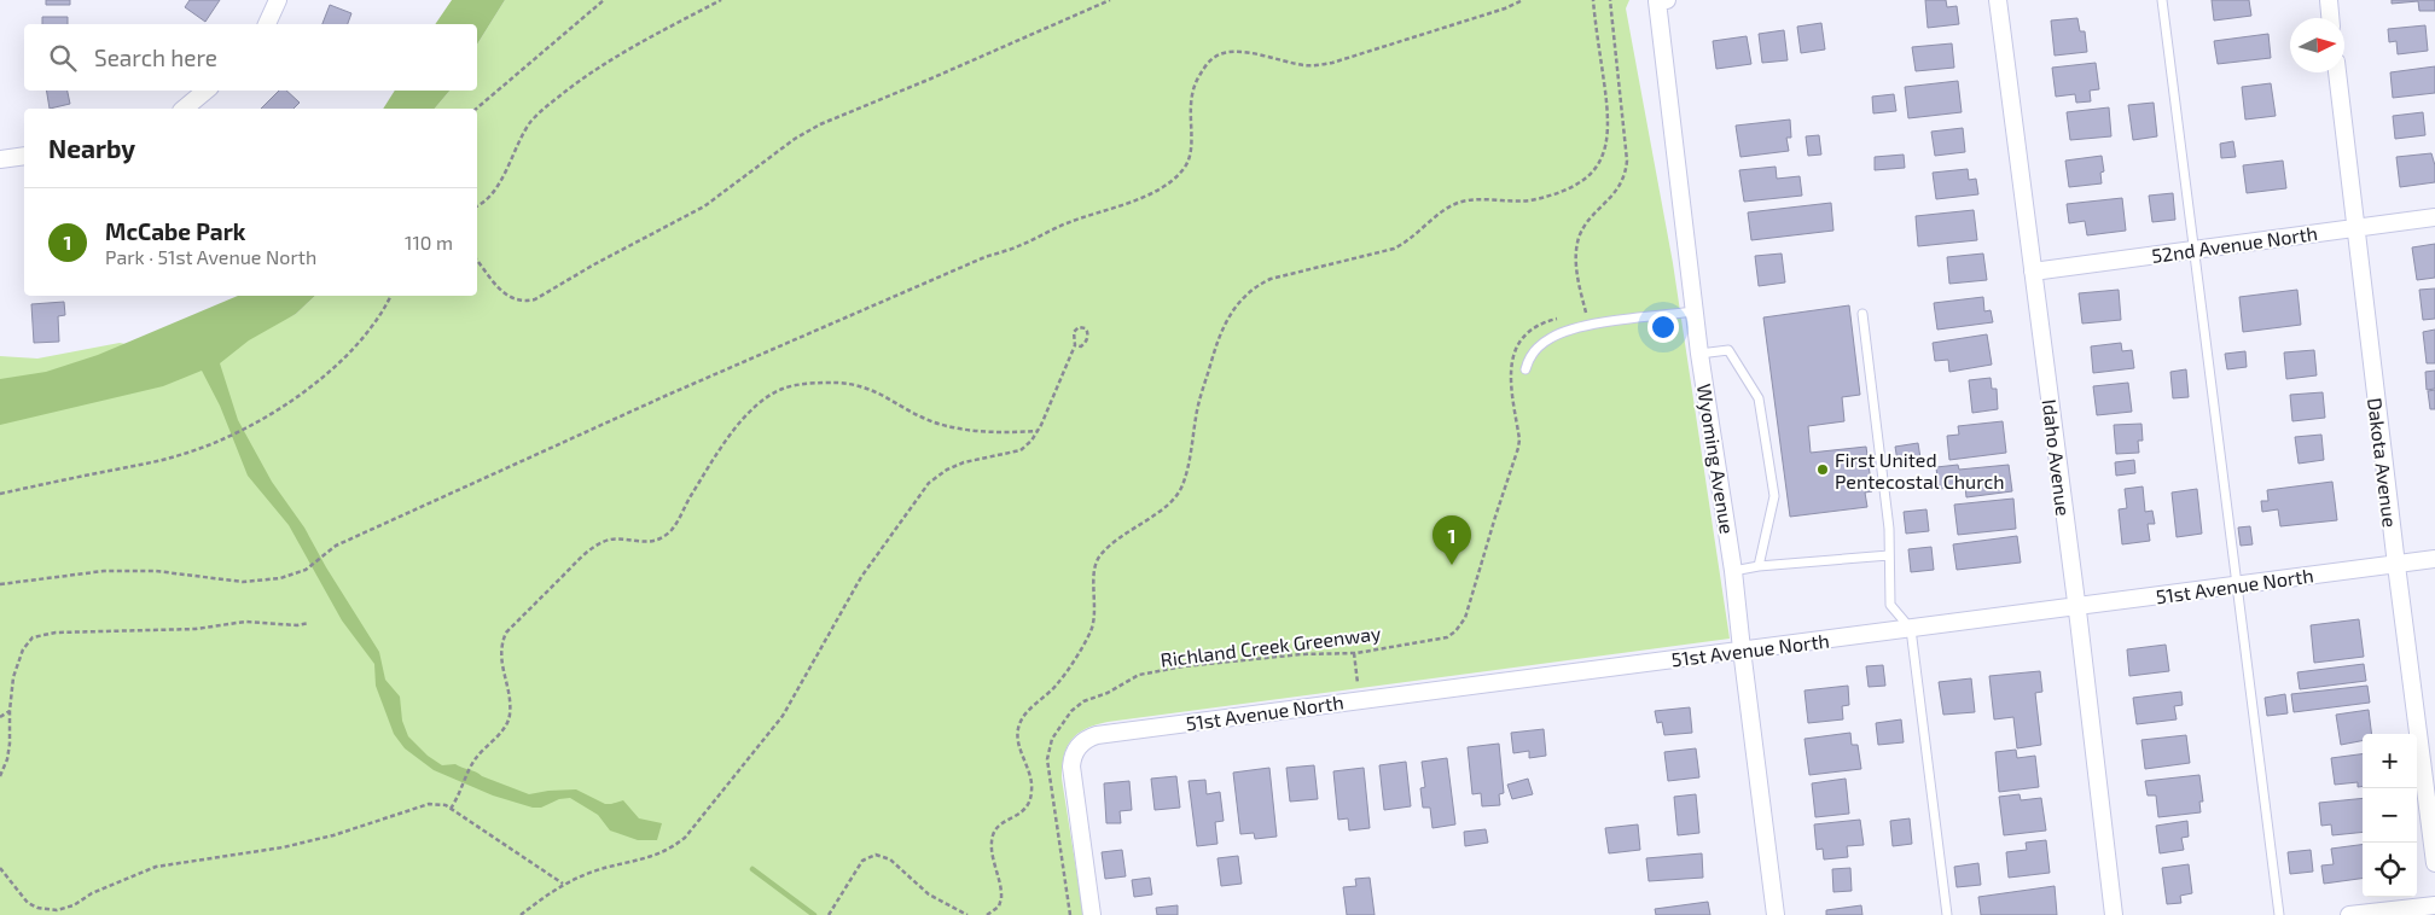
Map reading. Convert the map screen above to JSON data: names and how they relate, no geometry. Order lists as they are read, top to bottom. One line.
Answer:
{"streets":{"street":["52nd Avenue North","Idaho Avenue","Wyoming Avenue","Dakota Avenue","51st Avenue North"],"path":["Richland Creek Greenway"]},"crossings":[["52nd Avenue North","Idaho Avenue"],["52nd Avenue North","Dakota Avenue"],["Idaho Avenue","51st Avenue North"],["Wyoming Avenue","51st Avenue North"],["Dakota Avenue","51st Avenue North"]],"places":["First United Pentecostal Church"],"north":"right","page":{"search":"Search here","heading":"Nearby","list":[{"mark":"1","name":"McCabe Park","note":"Park · 51st Avenue North","value":"110 m"}],"pins":"1","map_buttons":["+","−"]}}
